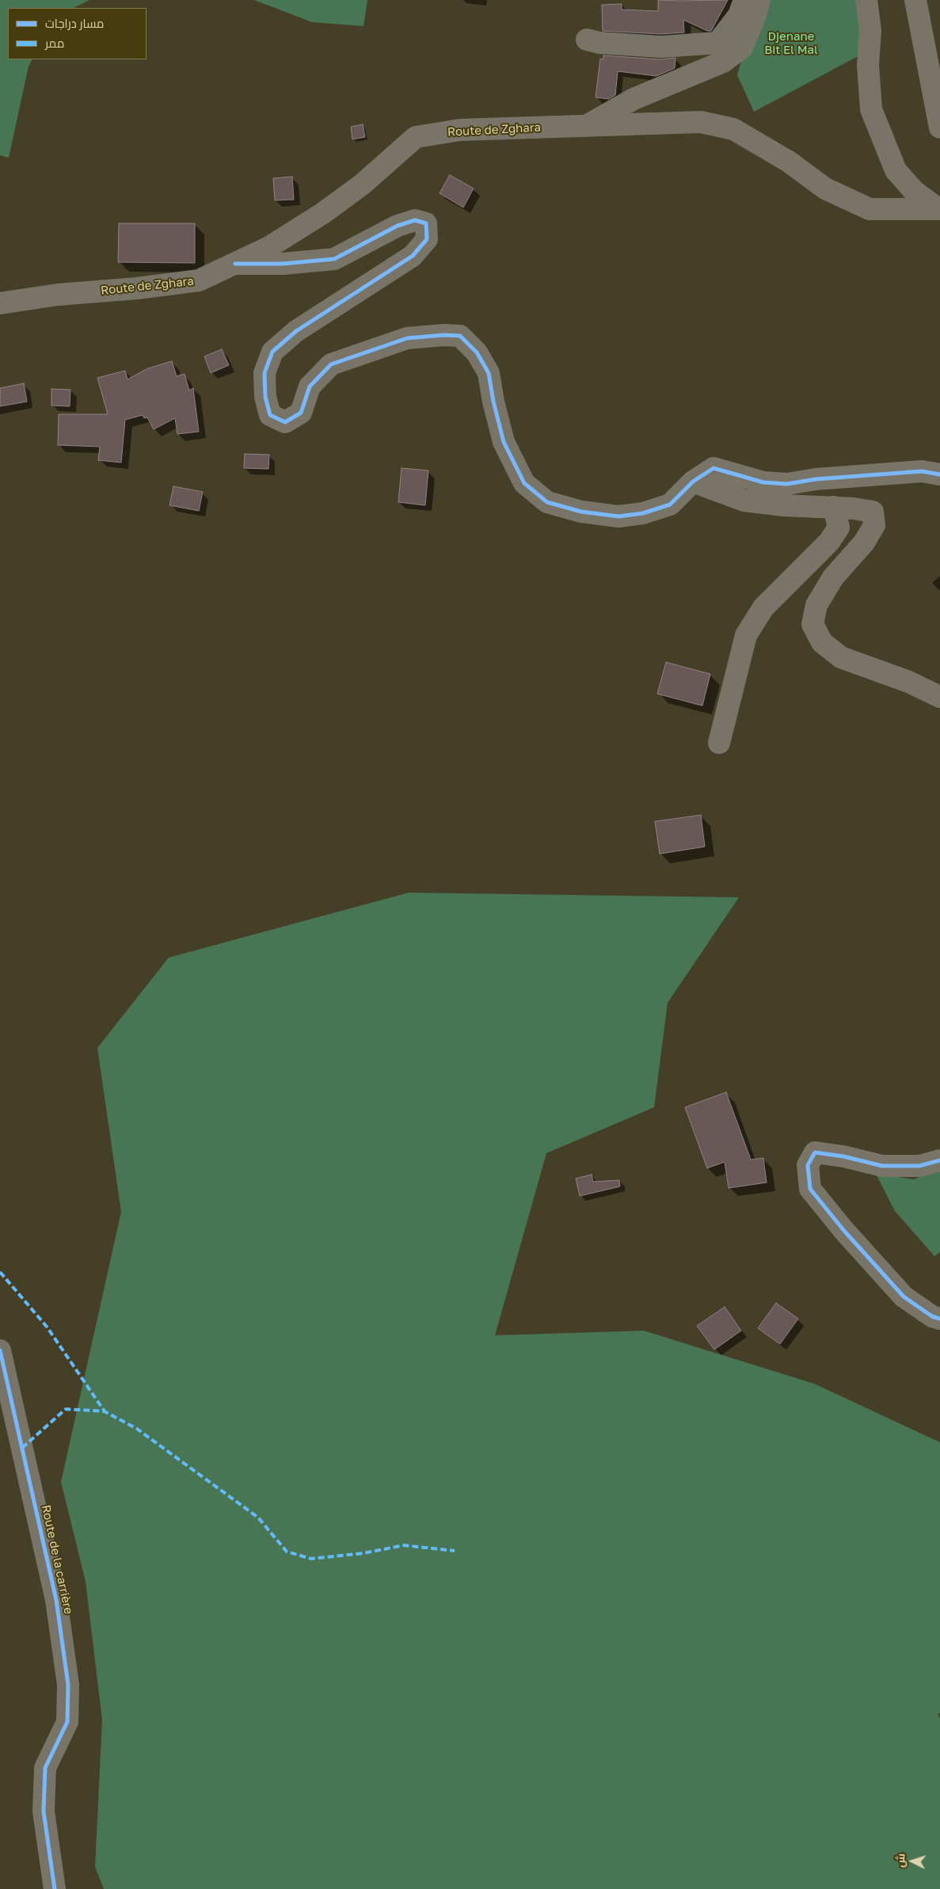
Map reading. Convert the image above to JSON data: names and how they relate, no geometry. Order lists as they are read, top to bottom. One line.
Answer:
{"streets":{"street":["Route de Zghara","Route de la carrière"]},"parks":["Djenane Bit El Mal"],"legend":["مسار دراجات","ممر"],"north":"left"}
